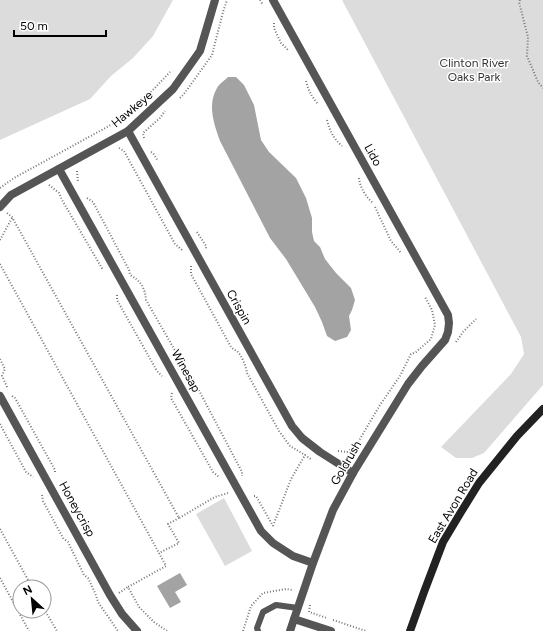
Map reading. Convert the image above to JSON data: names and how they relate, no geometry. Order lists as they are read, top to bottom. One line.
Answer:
{"streets":{"main road":["East Avon Road"],"street":["Hawkeye","Lido","Crispin","Winesap","Goldrush","Honeycrisp"]},"crossings":[["Hawkeye","Crispin"],["Hawkeye","Winesap"],["Lido","Goldrush"],["Crispin","Goldrush"],["Winesap","Goldrush"]],"parks":["Clinton River Oaks Park"],"scale_bar":"50 m","north":"top left"}
